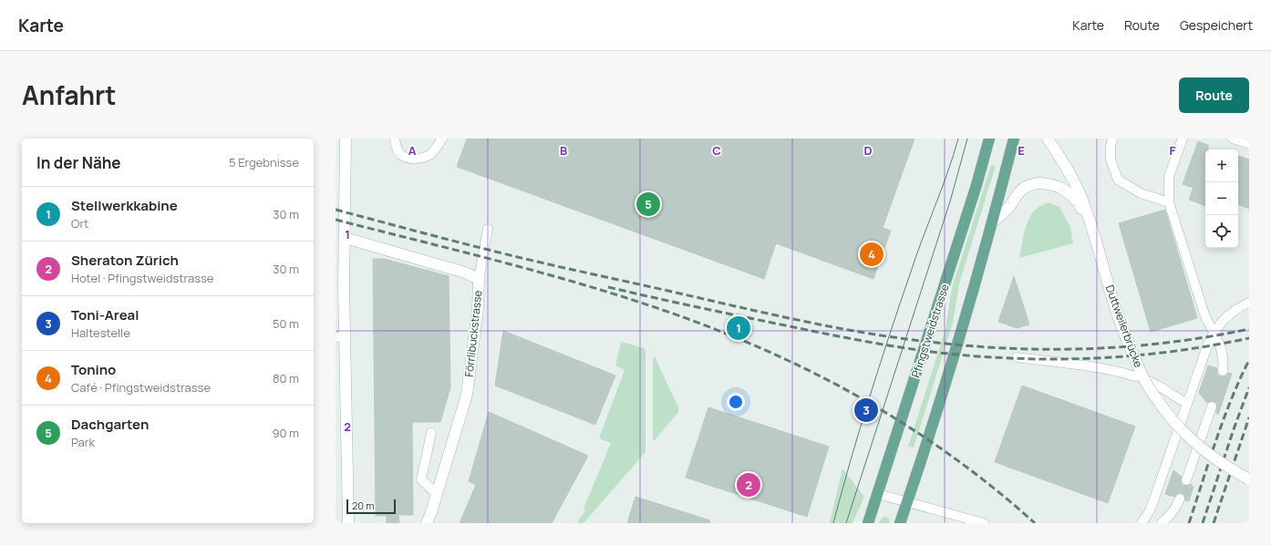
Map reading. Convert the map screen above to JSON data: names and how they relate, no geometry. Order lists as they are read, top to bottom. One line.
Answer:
{"streets":{"main road":["Pfingstweidstrasse"],"street":["Duttweilerbrücke","Förrlibuckstrasse"]},"scale_bar":"20 m","page":{"header":"Karte","nav":["Karte","Route","Gespeichert"],"title":"Anfahrt","buttons":"Route","heading":["In der Nähe","5 Ergebnisse"],"map_buttons":["+","−"],"list":[{"mark":"1","name":"Stellwerkkabine","note":"Ort","value":"30 m"},{"mark":"2","name":"Sheraton Zürich","note":"Hotel · Pfingstweidstrasse","value":"30 m"},{"mark":"3","name":"Toni-Areal","note":"Haltestelle","value":"50 m"},{"mark":"4","name":"Tonino","note":"Café · Pfingstweidstrasse","value":"80 m"},{"mark":"5","name":"Dachgarten","note":"Park","value":"90 m"}],"pins":["5","4","1","3","2"],"scale":"20 m"},"grid":{"columns":["A","B","C","D","E","F"],"rows":["1","2"]}}
